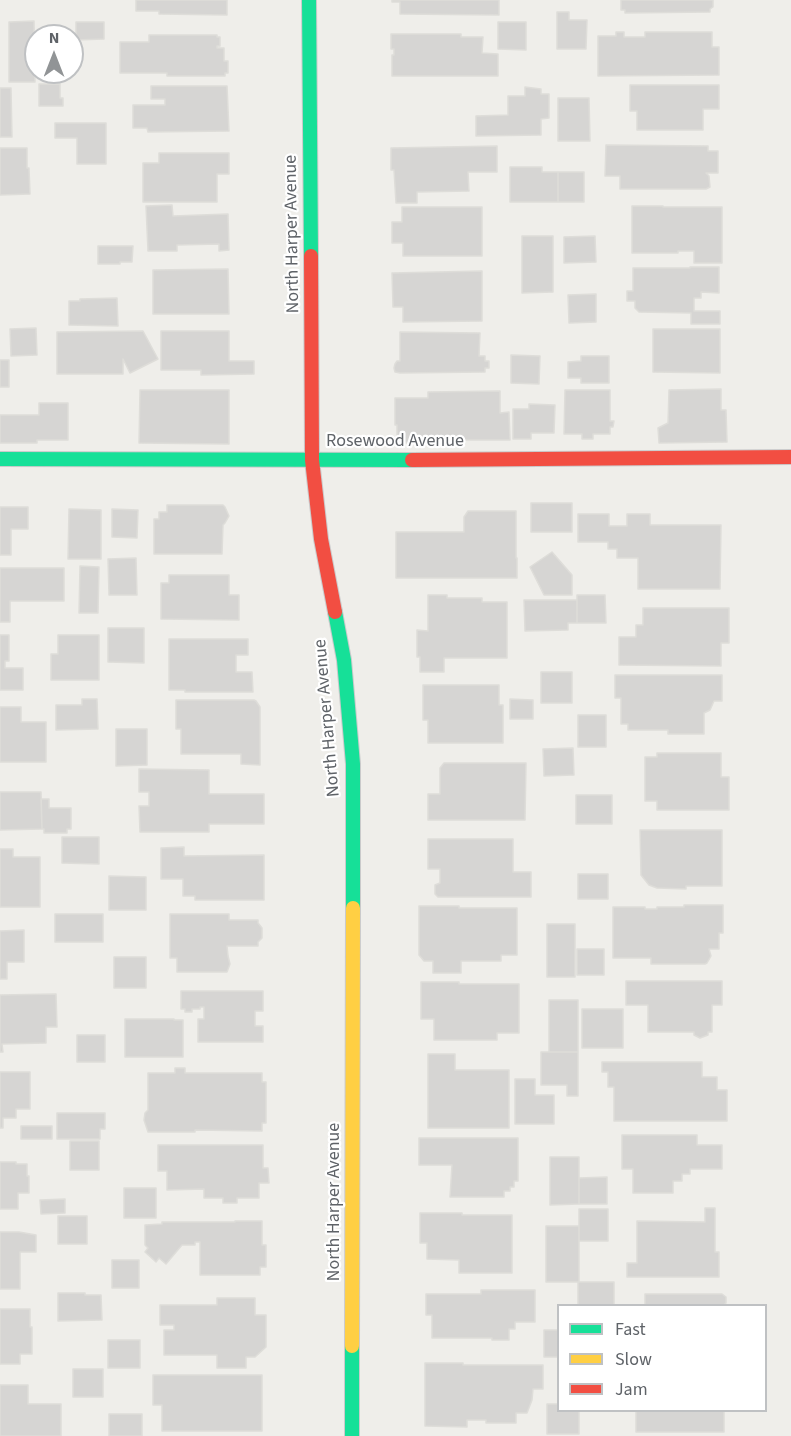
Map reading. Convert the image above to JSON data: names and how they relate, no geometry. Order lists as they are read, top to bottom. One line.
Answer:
{"streets":{"street":["North Harper Avenue","Rosewood Avenue"]},"crossings":[["North Harper Avenue","Rosewood Avenue"]],"legend":["Fast","Slow","Jam"],"north":"top"}
